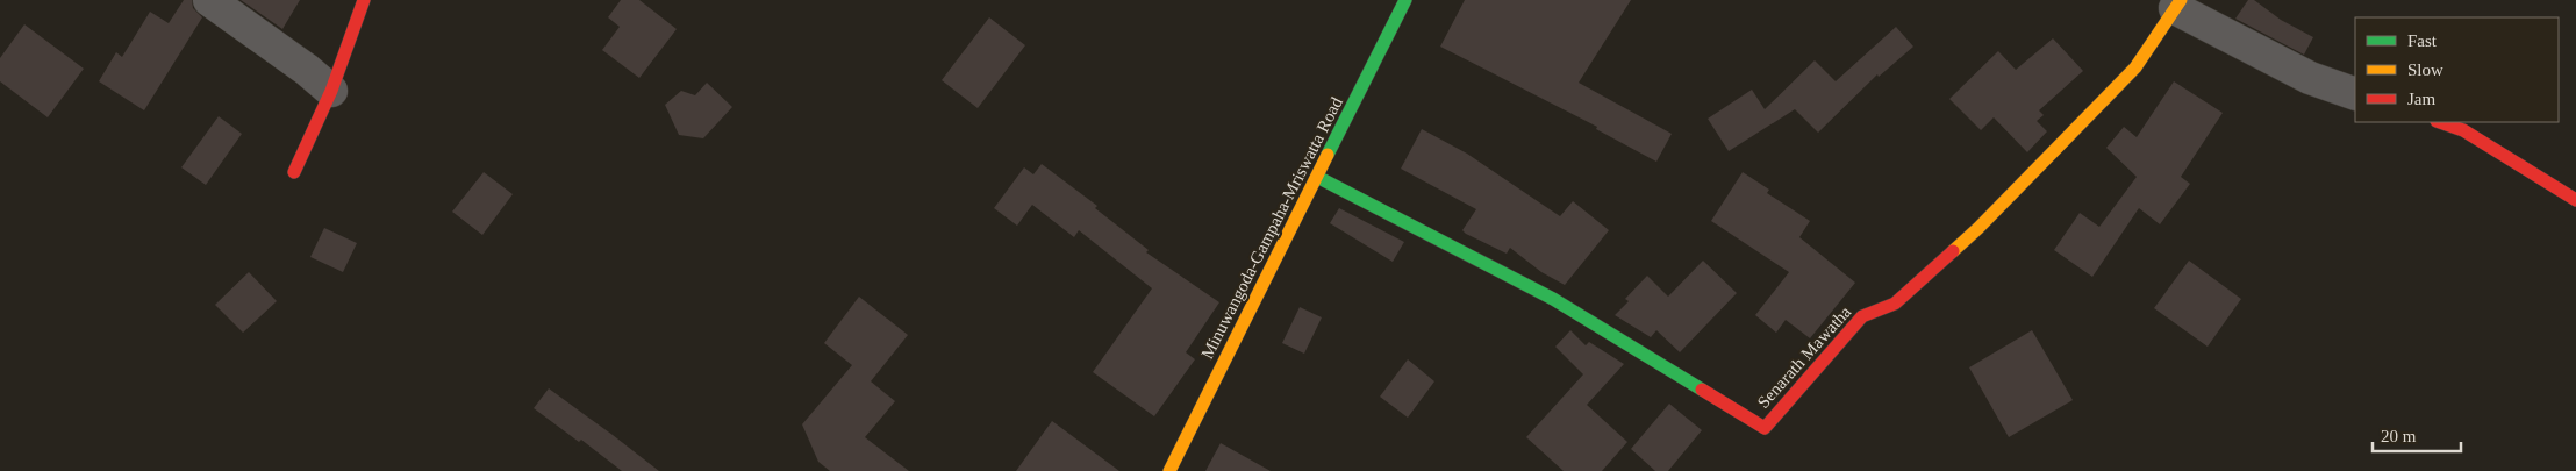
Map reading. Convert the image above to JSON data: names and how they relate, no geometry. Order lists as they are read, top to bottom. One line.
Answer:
{"streets":{"street":["Minuwangoda-Gampaha-Mriswatta Road","Senarath Mawatha"]},"crossings":[["Minuwangoda-Gampaha-Mriswatta Road","Senarath Mawatha"]],"legend":["Fast","Slow","Jam"],"scale_bar":"20 m"}
